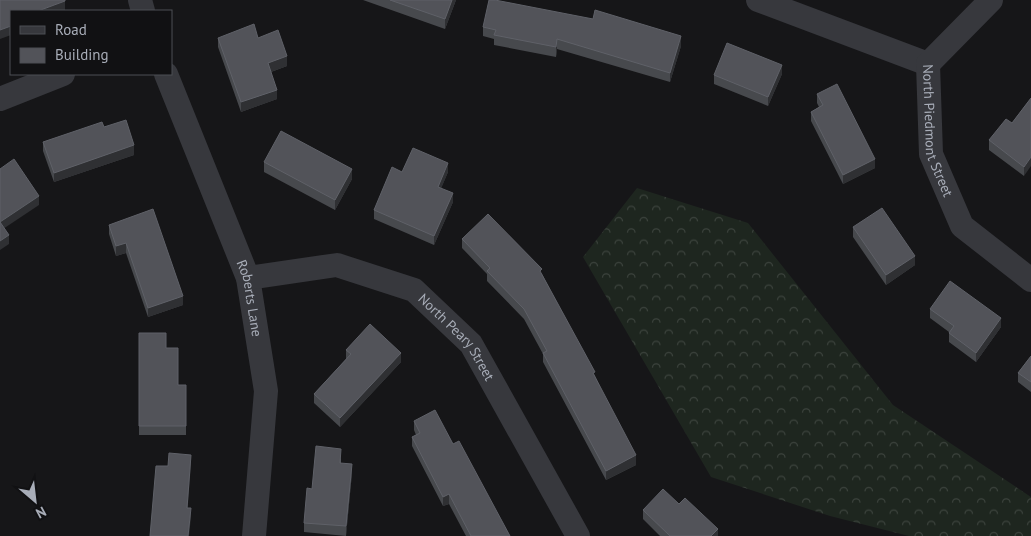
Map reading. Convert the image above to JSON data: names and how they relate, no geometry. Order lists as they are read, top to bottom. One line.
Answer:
{"streets":{"street":["North Piedmont Street","Roberts Lane","North Peary Street"]},"crossings":[["Roberts Lane","North Peary Street"]],"legend":["Road","Building"],"north":"bottom right"}
